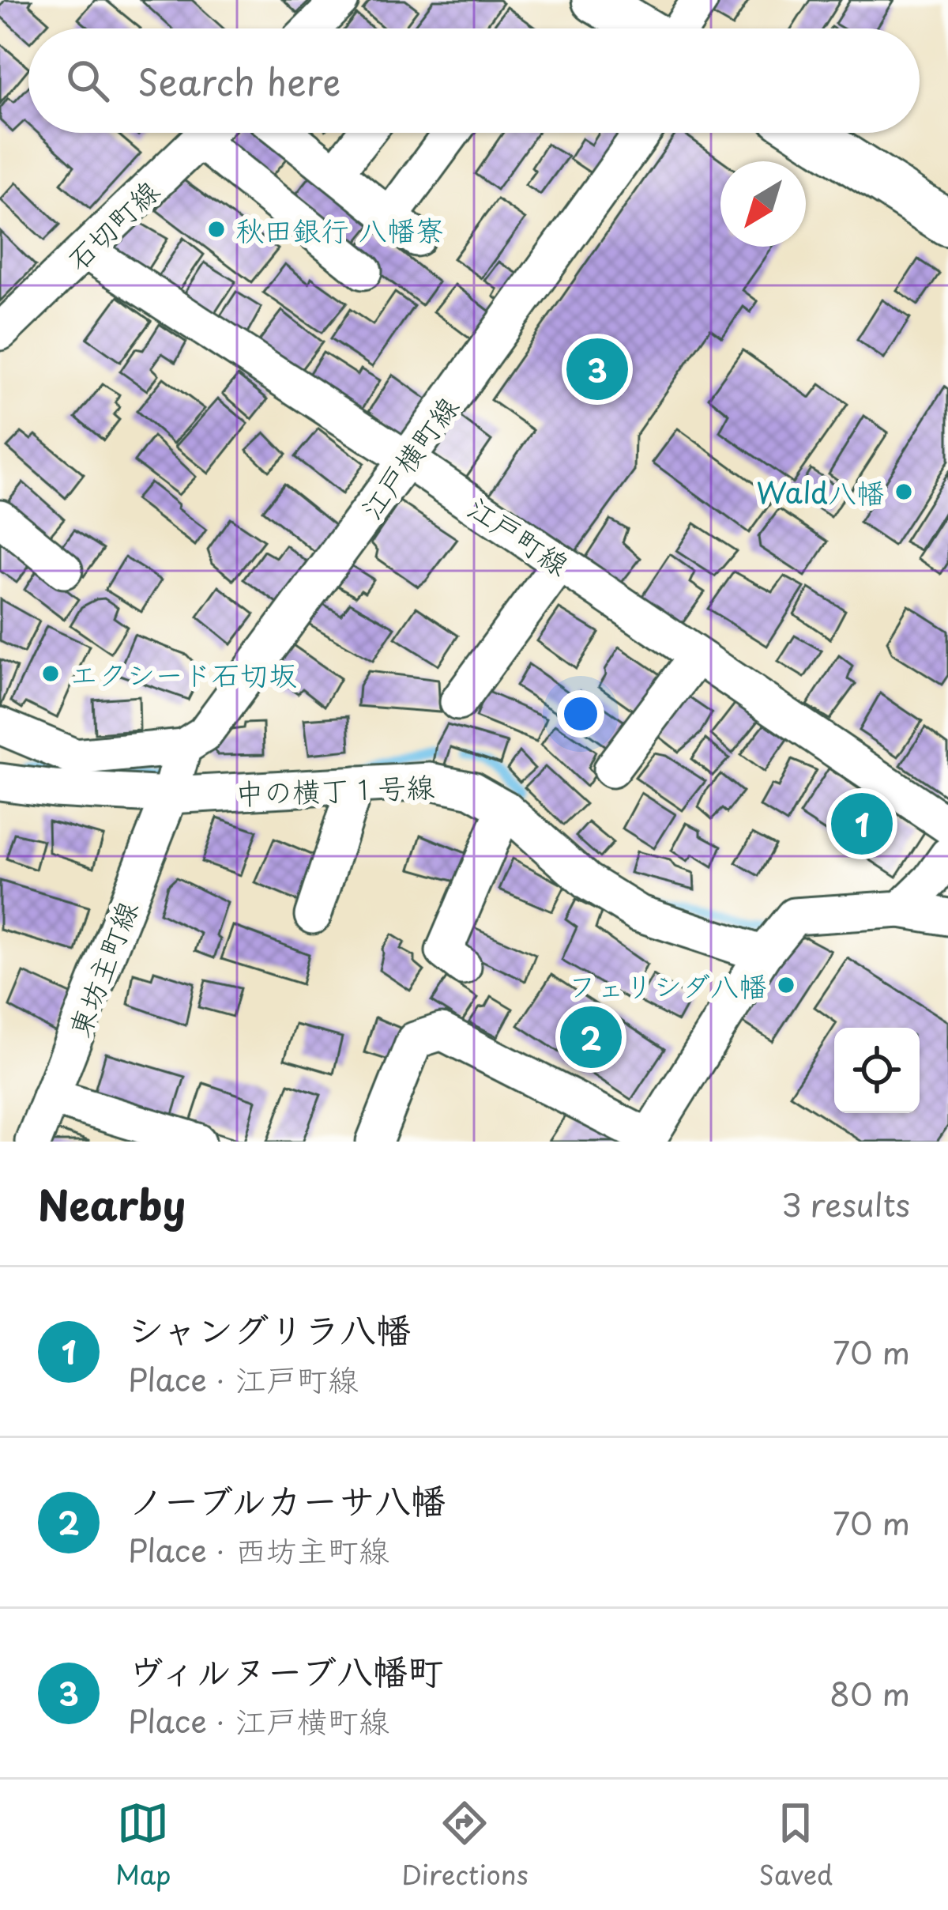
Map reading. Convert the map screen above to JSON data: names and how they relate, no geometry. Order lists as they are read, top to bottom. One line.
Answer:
{"streets":{"street":["石切町線","江戸横町線","江戸町線","中の横丁１号線","東坊主町線"]},"crossings":[["石切町線","江戸町線"],["江戸横町線","江戸町線"],["江戸横町線","中の横丁１号線"],["江戸横町線","東坊主町線"],["中の横丁１号線","東坊主町線"]],"places":["秋田銀行 八幡寮","Wald八幡","エクシード石切坂","フェリシダ八幡"],"north":"bottom left","page":{"search":"Search here","pins":["3","1","2"],"heading":["Nearby","3 results"],"list":[{"mark":"1","name":"シャングリラ八幡","note":"Place · 江戸町線","value":"70 m"},{"mark":"2","name":"ノーブルカーサ八幡","note":"Place · 西坊主町線","value":"70 m"},{"mark":"3","name":"ヴィルヌーブ八幡町","note":"Place · 江戸横町線","value":"80 m"}],"nav":["Map","Directions","Saved"]}}
